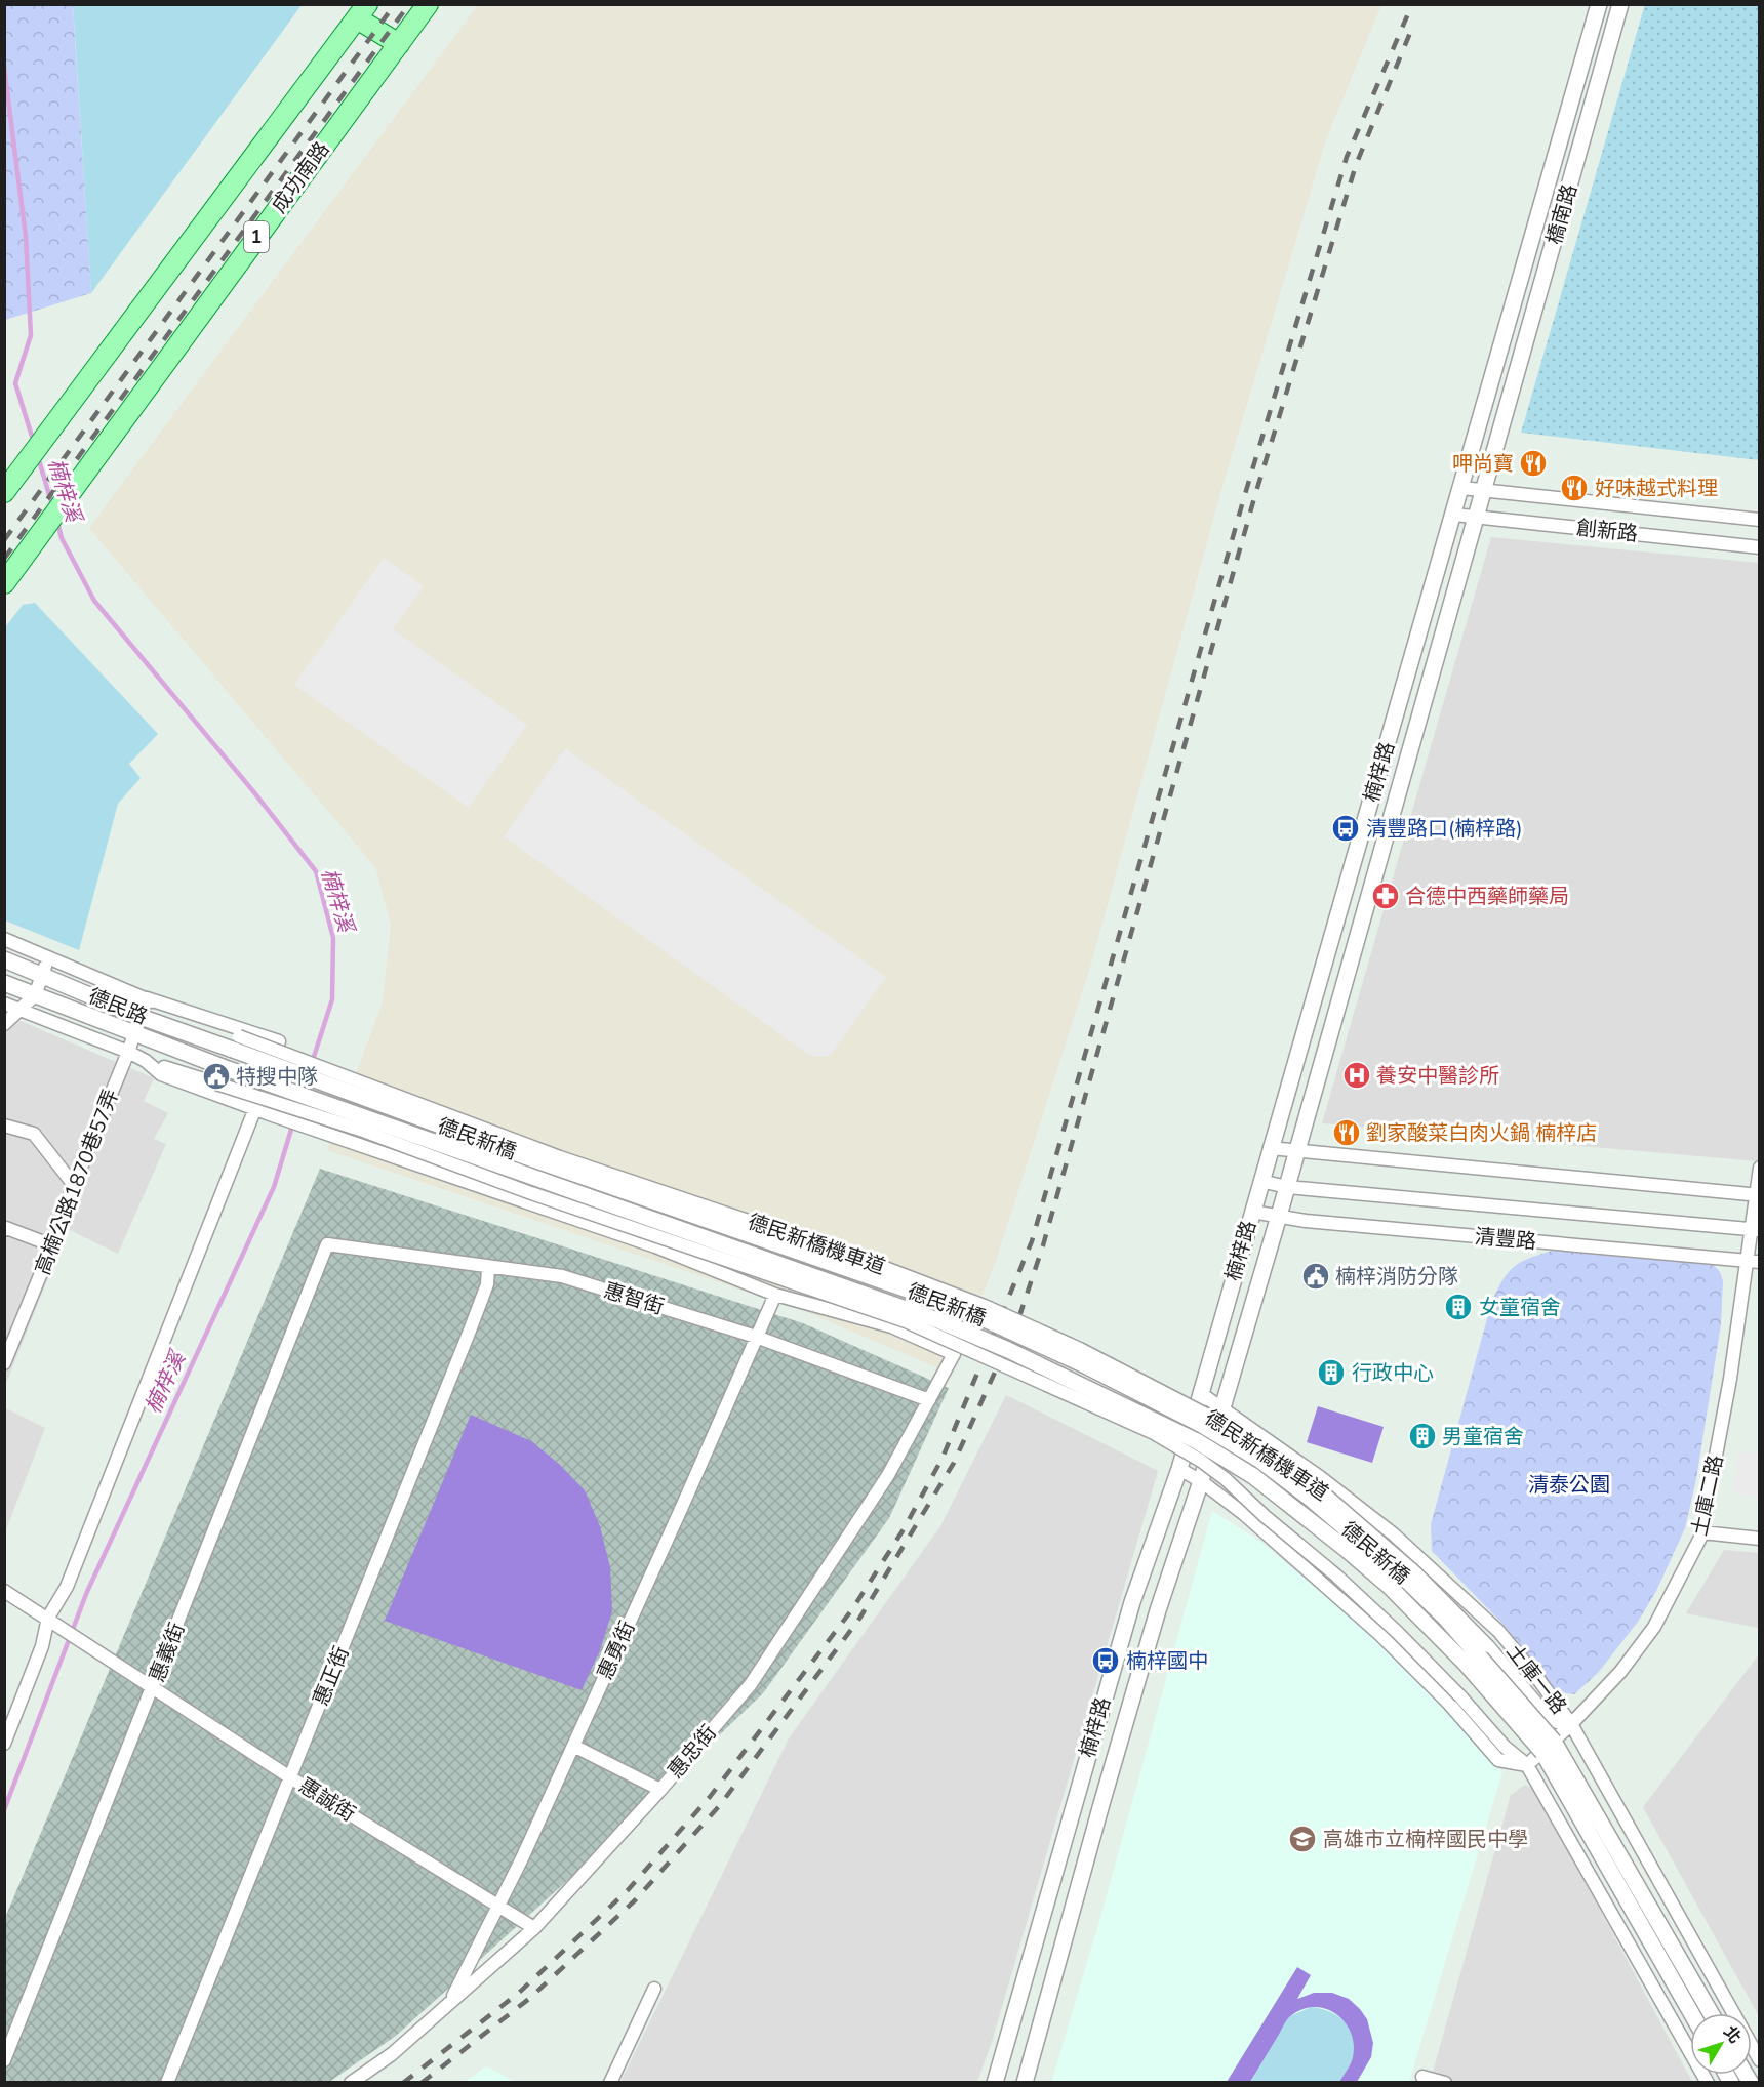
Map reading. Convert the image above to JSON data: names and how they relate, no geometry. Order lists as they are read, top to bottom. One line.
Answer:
{"streets":{"main road":["成功南路","1"],"street":["橋南路","創新路","楠梓路","德民路","德民新橋","高楠公路1870巷57弄","清豐路","德民新橋機車道","惠智街","土庫二路","惠勇街","惠義街","惠正街","土庫一路","惠忠街","惠誠街"]},"crossings":[["橋南路","楠梓路"],["創新路","楠梓路"],["楠梓路","清豐路"],["楠梓路","土庫一路"],["德民路","德民新橋"],["德民路","高楠公路1870巷57弄"],["德民路","德民新橋機車道"],["德民新橋","德民新橋機車道"],["德民新橋","土庫二路"],["德民新橋","土庫一路"],["高楠公路1870巷57弄","德民新橋機車道"],["清豐路","土庫二路"],["德民新橋機車道","土庫二路"],["德民新橋機車道","土庫一路"],["惠智街","惠勇街"],["惠智街","惠義街"],["惠智街","惠正街"],["惠智街","惠忠街"],["土庫二路","土庫一路"],["惠勇街","惠忠街"],["惠勇街","惠誠街"],["惠義街","惠誠街"],["惠正街","惠誠街"],["惠忠街","惠誠街"]],"water":["楠梓溪"],"parks":["清泰公園"],"places":{"restaurant":["呷尚寶","好味越式料理","劉家酸菜白肉火鍋 楠梓店"],"bus stop":["清豐路口(楠梓路)","楠梓國中"],"pharmacy":["合德中西藥師藥局"],"hospital":["養安中醫診所"],"public building":["特搜中隊","楠梓消防分隊"],"building":["女童宿舍","行政中心","男童宿舍"],"school or university":["高雄市立楠梓國民中學"]},"north":"top right"}
